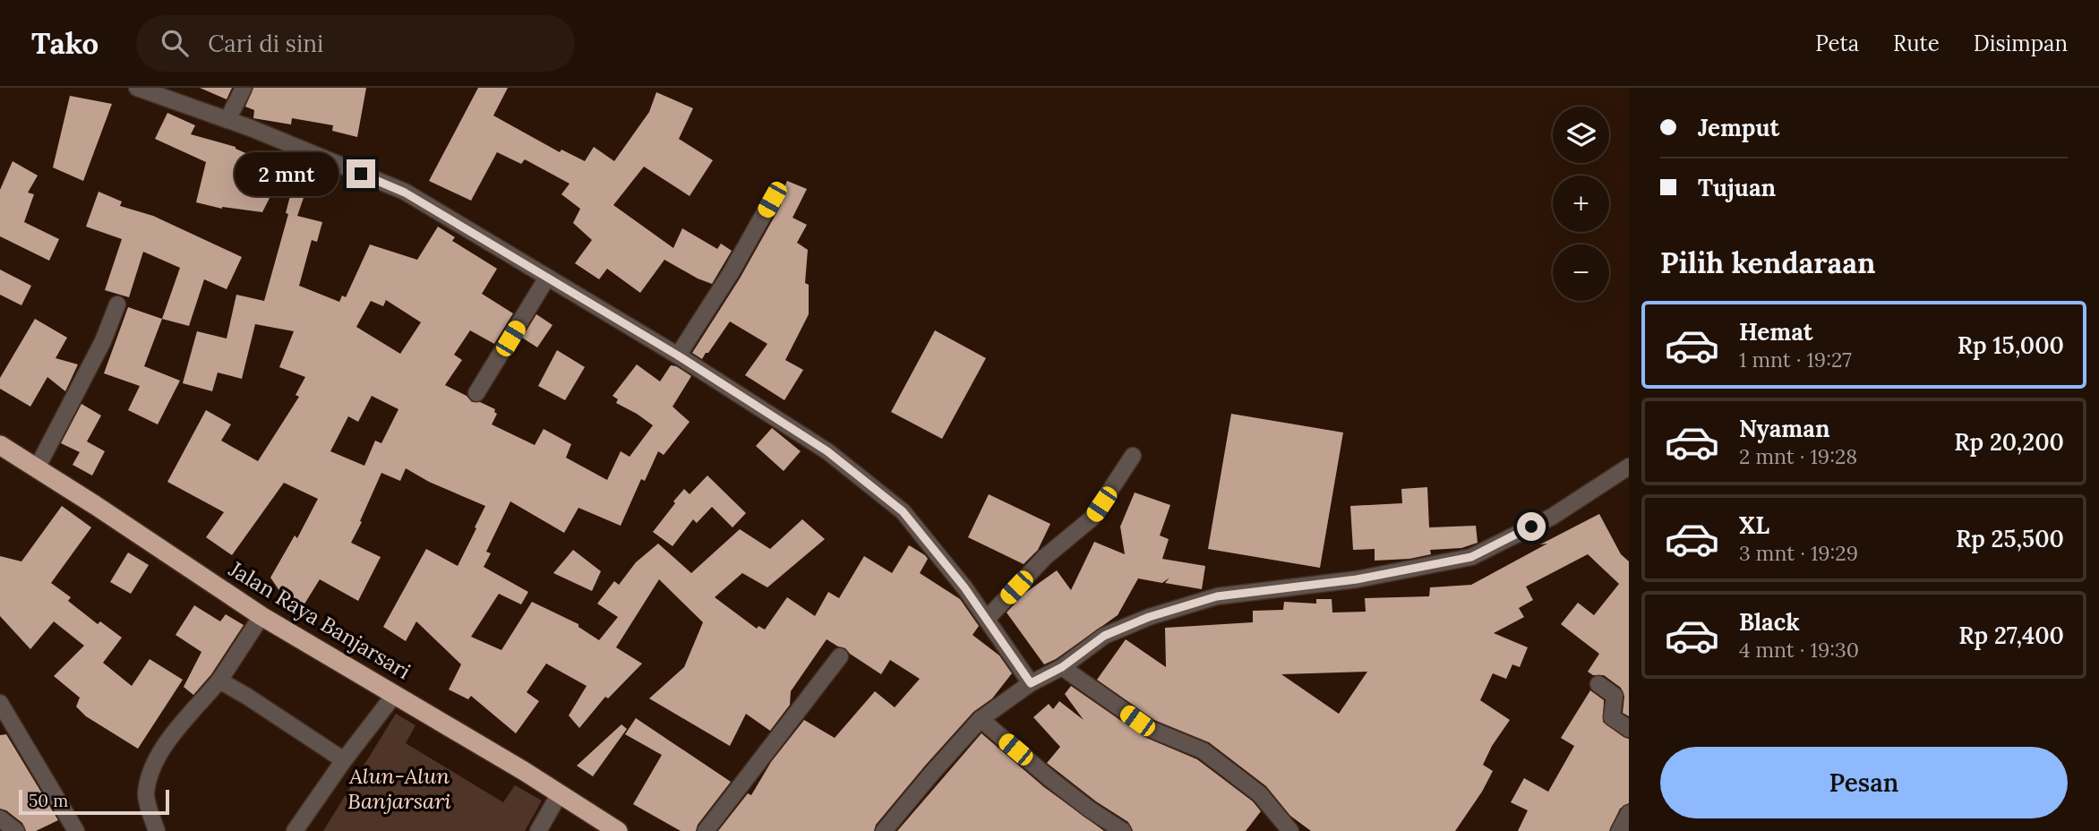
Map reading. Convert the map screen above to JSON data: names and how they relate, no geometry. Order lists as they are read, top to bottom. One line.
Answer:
{"streets":{"highway":["Jalan Raya Banjarsari"]},"parks":["Alun-Alun Banjarsari"],"scale_bar":"50 m","page":{"header":"Tako","search":"Cari di sini","nav":["Peta","Rute","Disimpan"],"banner":["Jemput","Tujuan"],"map_buttons":["+","−"],"bubble":"2 mnt","heading":"Pilih kendaraan","list":[{"name":"Hemat","note":"1 mnt · 19:27","value":"Rp 15,000"},{"name":"Nyaman","note":"2 mnt · 19:28","value":"Rp 20,200"},{"name":"XL","note":"3 mnt · 19:29","value":"Rp 25,500"},{"name":"Black","note":"4 mnt · 19:30","value":"Rp 27,400"}],"buttons":"Pesan","scale":"50 m"}}
